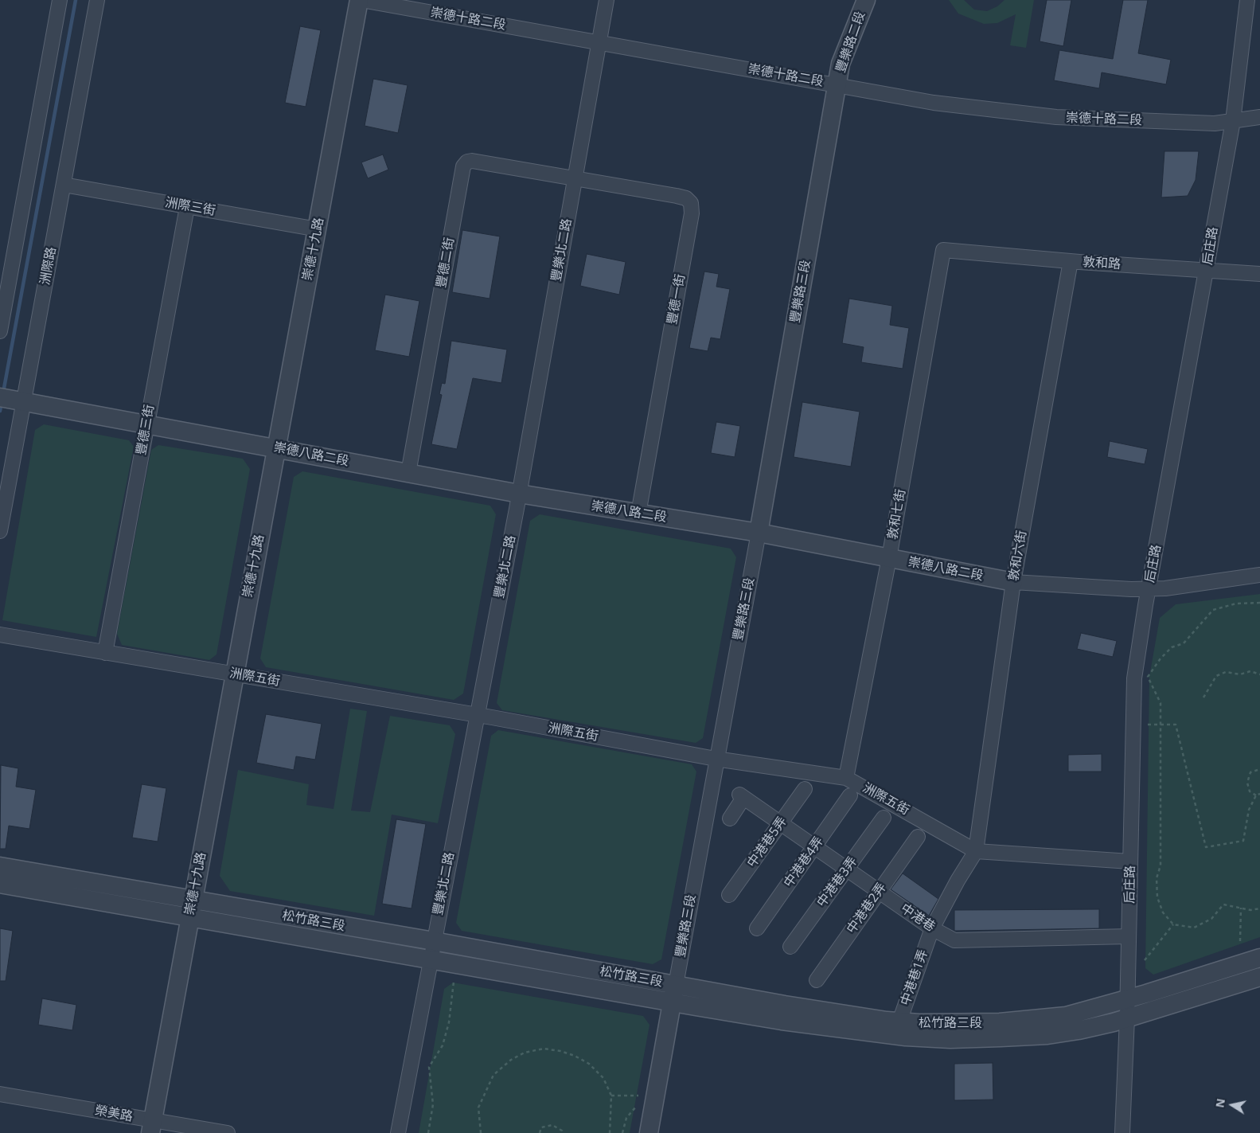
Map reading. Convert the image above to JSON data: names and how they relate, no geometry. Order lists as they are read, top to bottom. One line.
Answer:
{"streets":{"street":["崇德十路二段","豐樂路二段","洲際三街","后庄路","崇德十九路","豐樂北二路","豐德二街","敦和路","洲際路","豐樂路三段","豐德一街","豐德三街","崇德八路二段","敦和七街","敦和六街","洲際五街","中港巷5弄","中港巷4弄","中港巷3弄","中港巷2弄","中港巷","松竹路三段","中港巷1弄","榮美路"]},"crossings":[["崇德十路二段","豐樂路二段"],["崇德十路二段","后庄路"],["崇德十路二段","崇德十九路"],["崇德十路二段","豐樂北二路"],["崇德十路二段","豐樂路三段"],["豐樂路二段","豐樂路三段"],["洲際三街","崇德十九路"],["洲際三街","洲際路"],["洲際三街","豐德三街"],["后庄路","敦和路"],["后庄路","崇德八路二段"],["后庄路","洲際五街"],["后庄路","中港巷"],["后庄路","松竹路三段"],["崇德十九路","崇德八路二段"],["崇德十九路","洲際五街"],["崇德十九路","松竹路三段"],["崇德十九路","榮美路"],["豐樂北二路","豐德二街"],["豐樂北二路","豐德一街"],["豐樂北二路","崇德八路二段"],["豐樂北二路","洲際五街"],["豐樂北二路","松竹路三段"],["豐德二街","豐德一街"],["豐德二街","崇德八路二段"],["敦和路","敦和七街"],["敦和路","敦和六街"],["洲際路","崇德八路二段"],["豐樂路三段","崇德八路二段"],["豐樂路三段","洲際五街"],["豐樂路三段","松竹路三段"],["豐德一街","崇德八路二段"],["豐德三街","崇德八路二段"],["豐德三街","洲際五街"],["崇德八路二段","敦和七街"],["崇德八路二段","敦和六街"],["敦和七街","洲際五街"],["敦和六街","洲際五街"],["敦和六街","中港巷1弄"],["洲際五街","中港巷1弄"],["中港巷5弄","中港巷"],["中港巷4弄","中港巷"],["中港巷3弄","中港巷"],["中港巷2弄","中港巷"],["中港巷","中港巷1弄"],["松竹路三段","中港巷1弄"]],"north":"left"}
